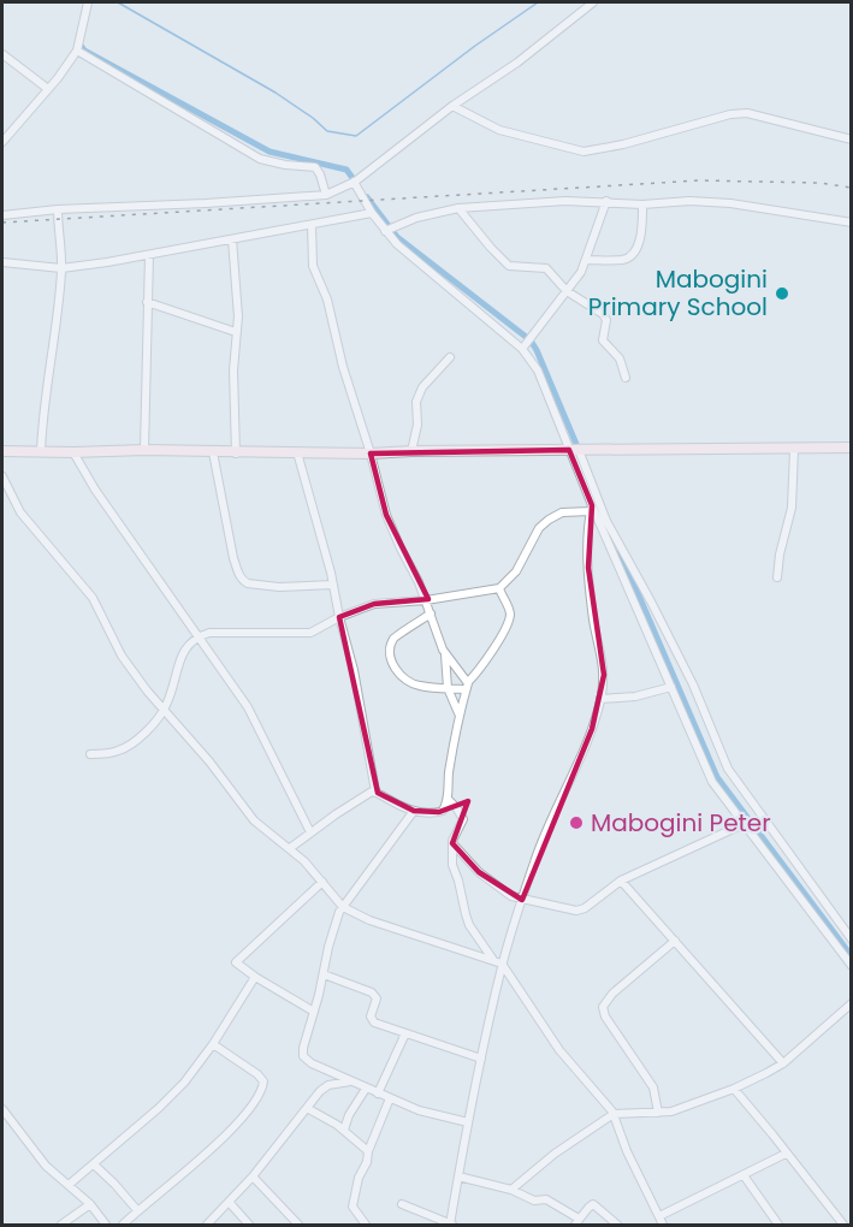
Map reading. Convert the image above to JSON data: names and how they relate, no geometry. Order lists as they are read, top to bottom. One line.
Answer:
{"places":["Mabogini Primary School","Mabogini Peter"]}
